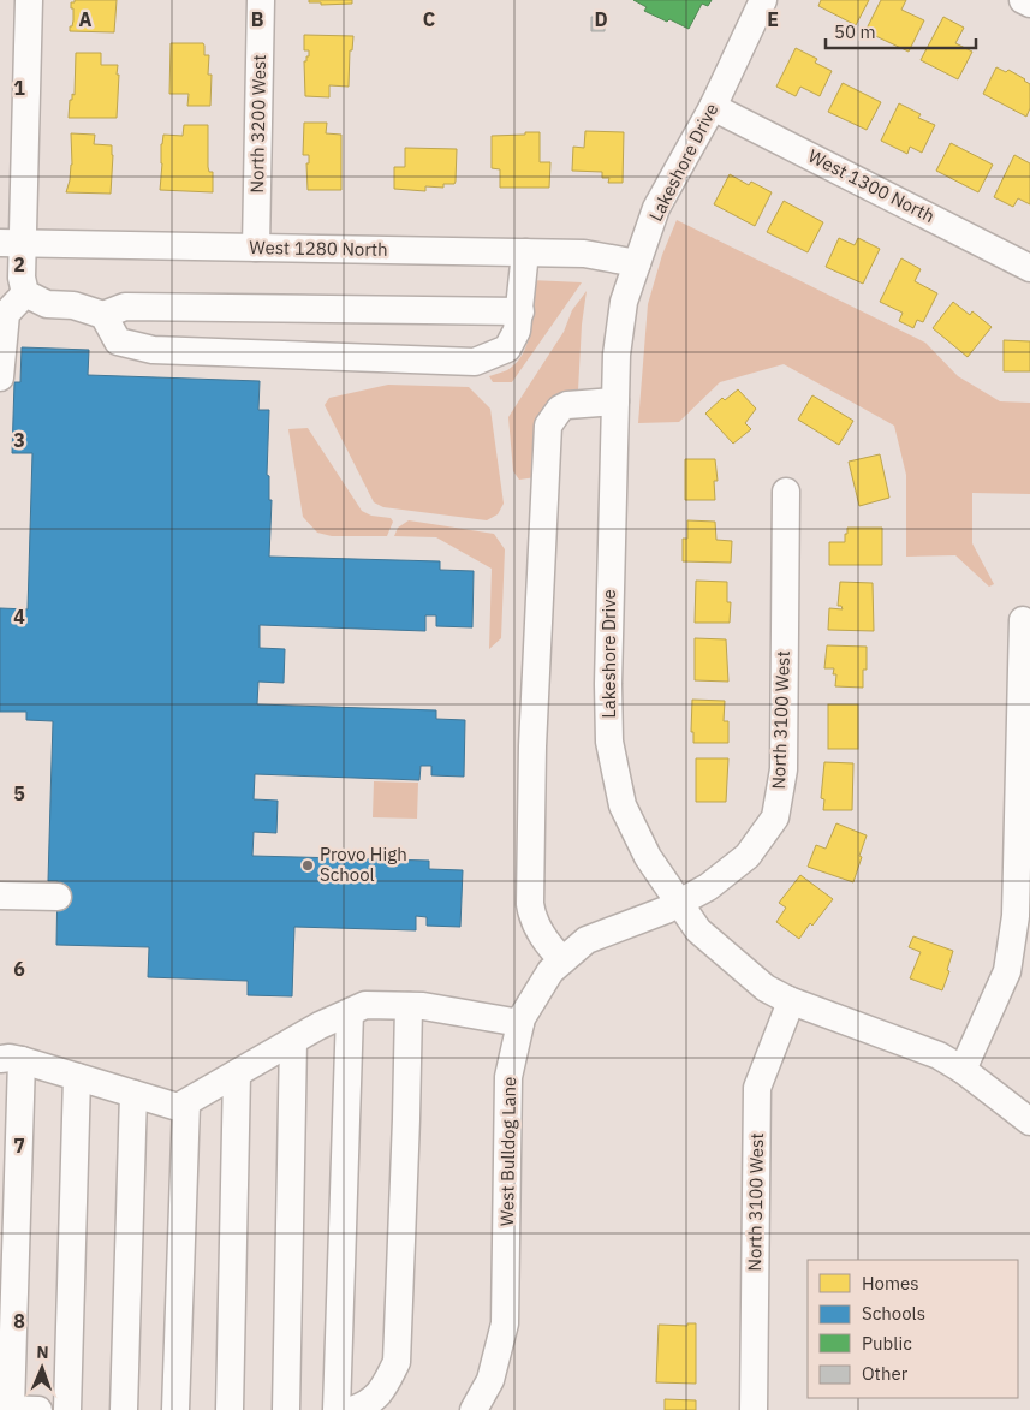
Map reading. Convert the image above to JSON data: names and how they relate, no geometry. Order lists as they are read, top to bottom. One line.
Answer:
{"streets":{"street":["North 3200 West","Lakeshore Drive","West 1300 North","West 1280 North","North 3100 West","West Bulldog Lane"]},"crossings":[["North 3200 West","West 1280 North"],["Lakeshore Drive","West 1300 North"],["Lakeshore Drive","West 1280 North"],["Lakeshore Drive","North 3100 West"],["Lakeshore Drive","West Bulldog Lane"],["North 3100 West","West Bulldog Lane"]],"places":["Provo High School"],"legend":["Homes","Schools","Public","Other"],"scale_bar":"50 m","north":"top","grid":{"columns":["A","B","C","D","E"],"rows":["1","2","3","4","5","6","7","8"]}}
